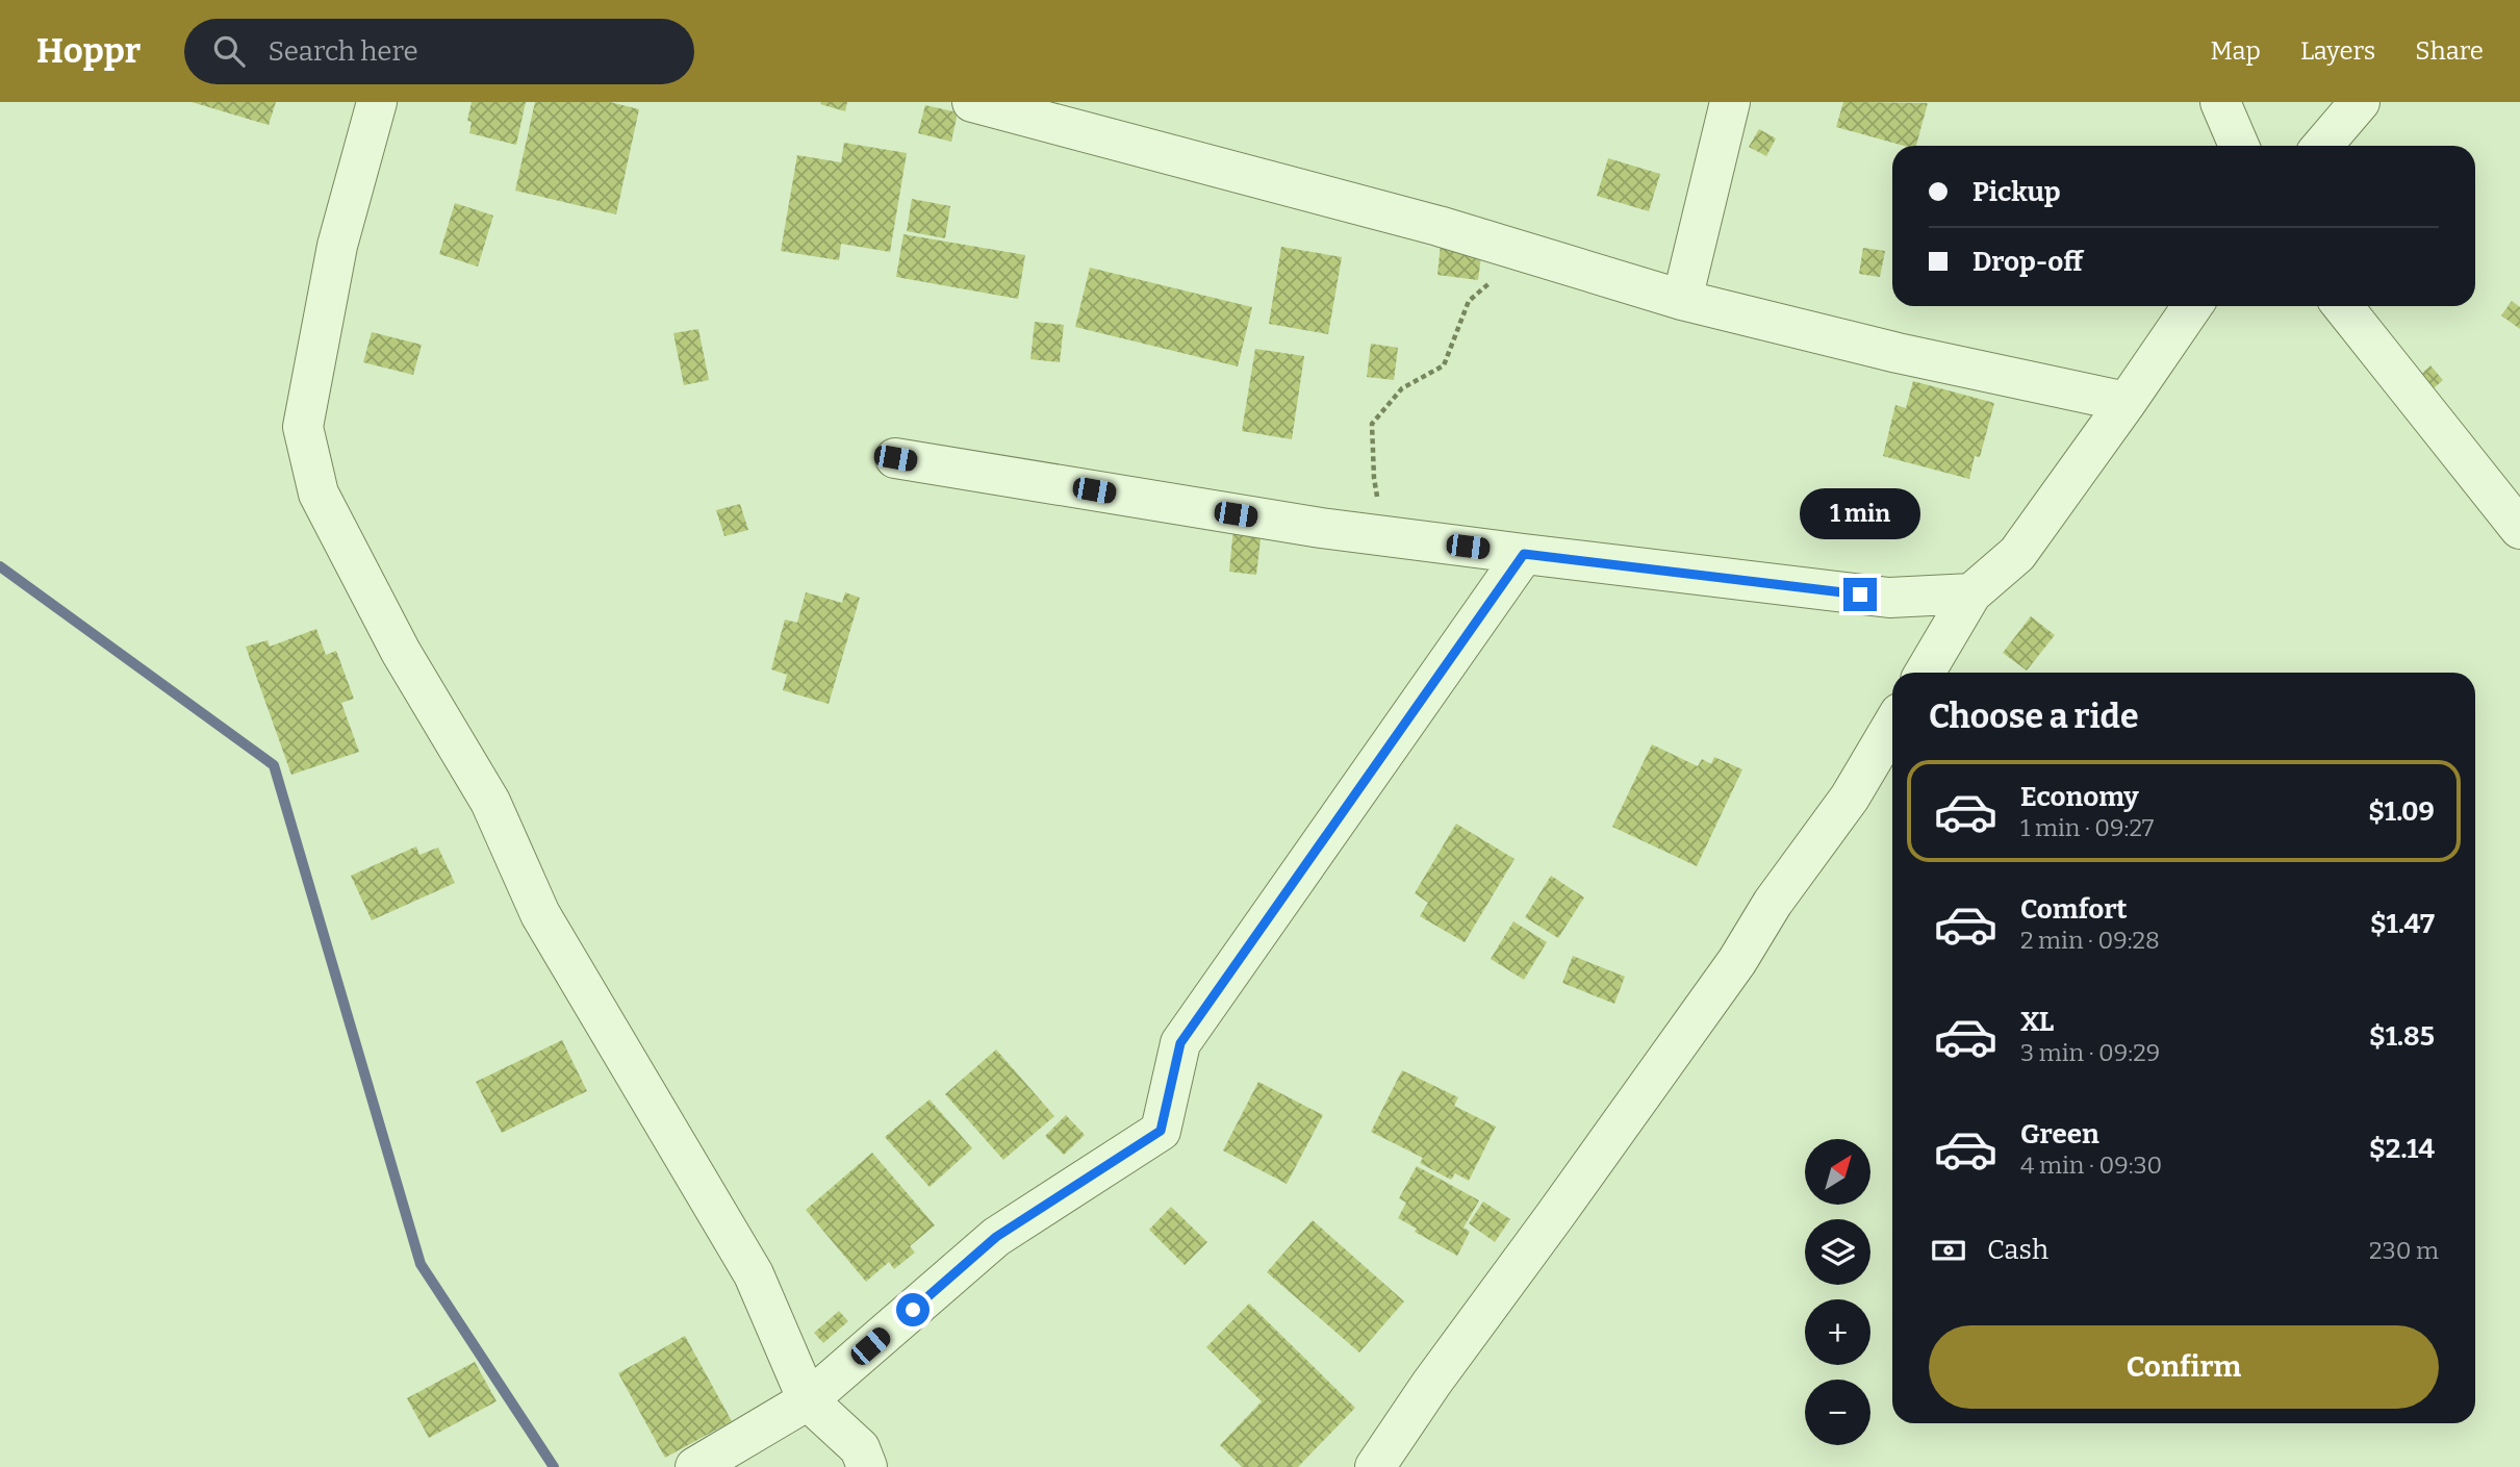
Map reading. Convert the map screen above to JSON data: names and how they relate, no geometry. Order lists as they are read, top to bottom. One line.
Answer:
{"north":"top right","page":{"header":"Hoppr","search":"Search here","nav":["Map","Layers","Share"],"banner":["Pickup","Drop-off"],"bubble":"1 min","heading":"Choose a ride","list":[{"name":"Economy","note":"1 min · 09:27","value":"$1.09"},{"name":"Comfort","note":"2 min · 09:28","value":"$1.47"},{"name":"XL","note":"3 min · 09:29","value":"$1.85"},{"name":"Green","note":"4 min · 09:30","value":"$2.14"}],"map_buttons":["+","−"],"pay":["Cash","230 m"],"buttons":"Confirm"}}
